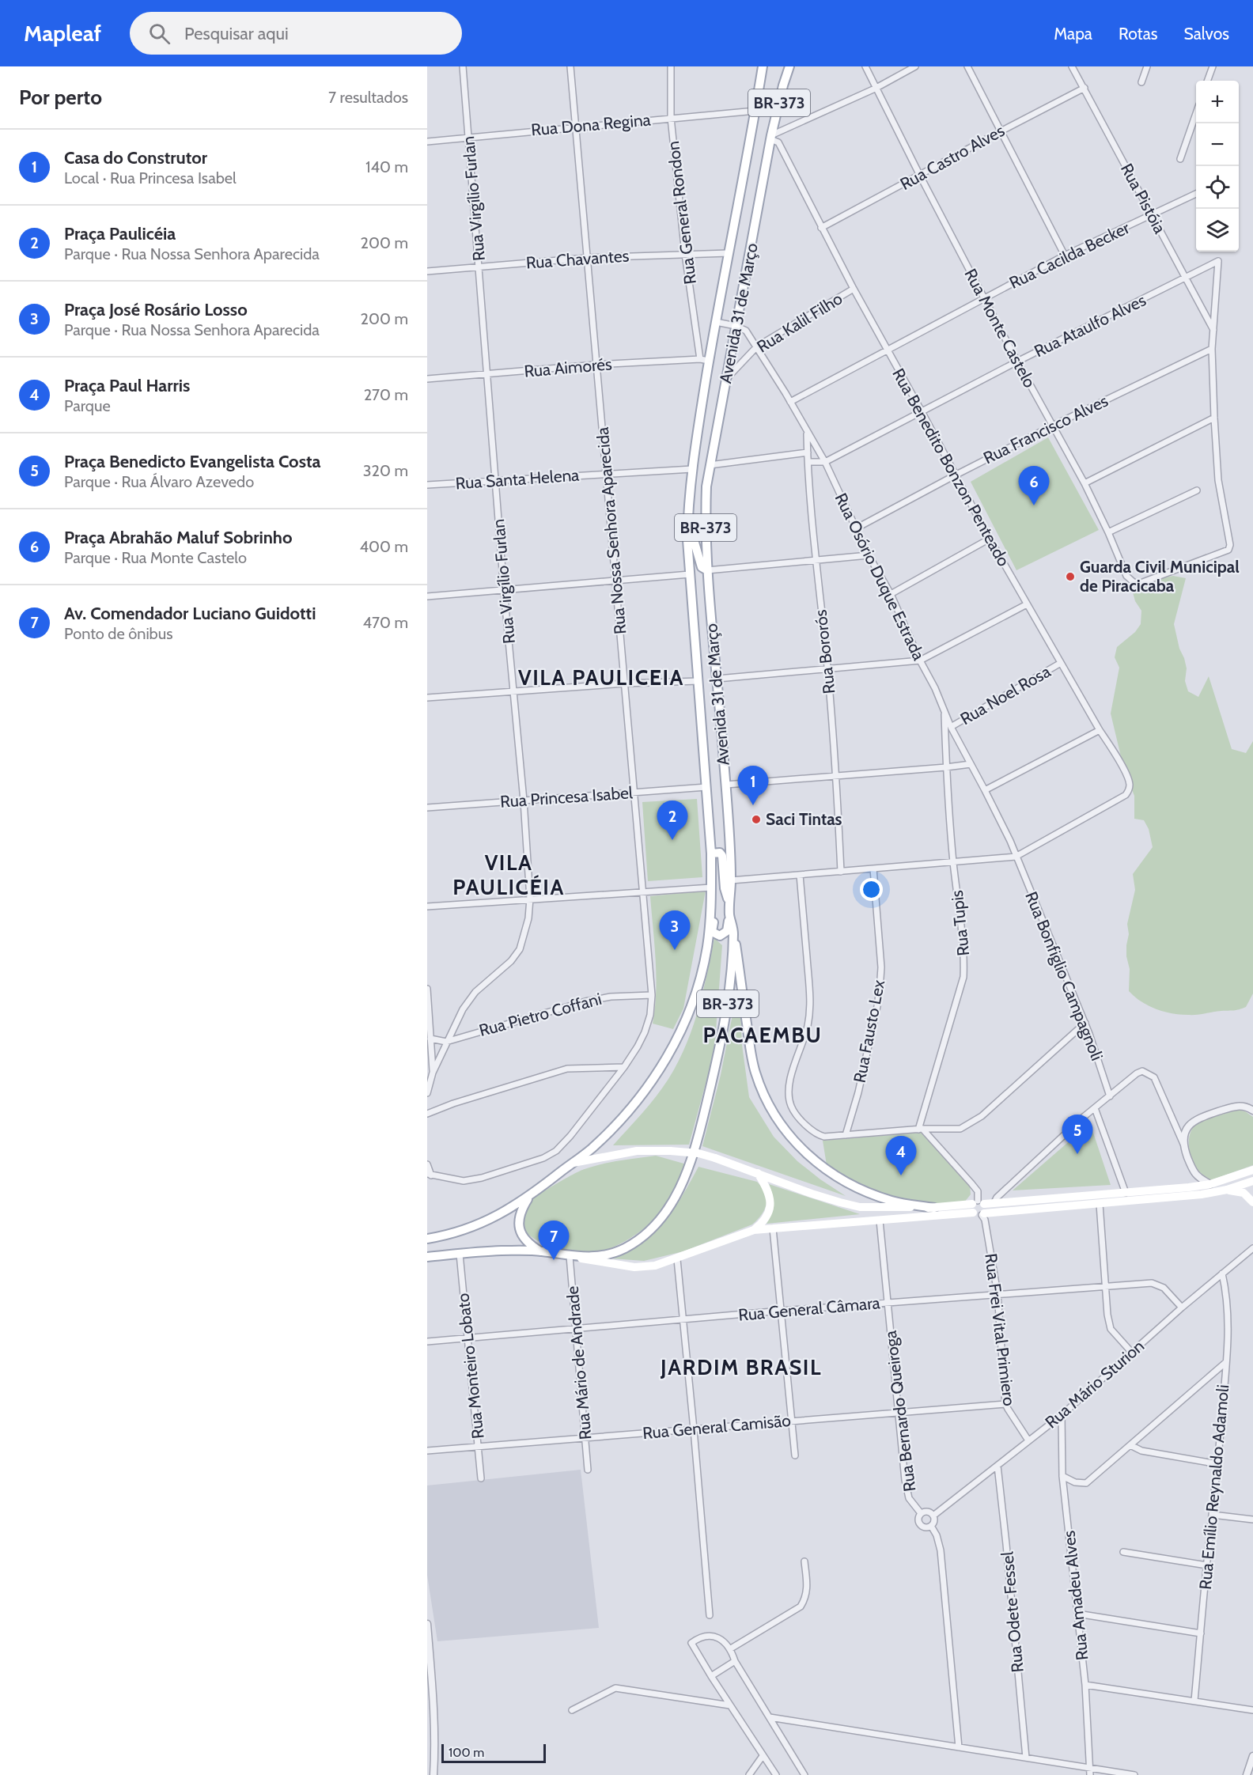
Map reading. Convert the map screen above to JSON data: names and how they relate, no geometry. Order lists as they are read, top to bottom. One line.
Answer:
{"streets":{"main road":["BR-373","Avenida 31 de Março"],"street":["Rua Dona Regina","Rua Castro Alves","Rua Virgílio Furlan","Rua Pistóia","Rua General Rondon","Rua Cacilda Becker","Rua Chavantes","Rua Kalil Filho","Rua Ataulfo Alves","Rua Monte Castelo","Rua Aimorés","Rua Francisco Alves","Rua Benedito Bonzon Penteado","Rua Santa Helena","Rua Nossa Senhora Aparecida","Rua Osório Duque Estrada","Rua Bororós","Rua Noel Rosa","Rua Princesa Isabel","Rua Tupis","Rua Bonfiglio Campagnoli","Rua Pietro Coffani","Rua Fausto Lex","Rua General Câmara","Rua Frei Vital Primiero","Rua Mário de Andrade","Rua Monteiro Lobato","Rua Mário Sturion","Rua Bernardo Queiroga","Rua General Camisão","Rua Emílio Reynaldo Adamoli","Rua Amadeu Alves","Rua Odete Fessel"]},"crossings":[["BR-373","Avenida 31 de Março"],["BR-373","Rua Mário de Andrade"],["BR-373","Rua Monteiro Lobato"],["Rua Dona Regina","Rua Virgílio Furlan"],["Rua Dona Regina","Rua General Rondon"],["Rua Dona Regina","Avenida 31 de Março"],["Rua Dona Regina","Rua Nossa Senhora Aparecida"],["Rua Castro Alves","Rua Pistóia"],["Rua Castro Alves","Rua Monte Castelo"],["Rua Castro Alves","Rua Benedito Bonzon Penteado"],["Rua Virgílio Furlan","Rua Chavantes"],["Rua Virgílio Furlan","Rua Aimorés"],["Rua Virgílio Furlan","Rua Santa Helena"],["Rua Virgílio Furlan","Rua Princesa Isabel"],["Rua Virgílio Furlan","Rua Pietro Coffani"],["Rua Pistóia","Rua Cacilda Becker"],["Rua Pistóia","Rua Ataulfo Alves"],["Rua General Rondon","Rua Chavantes"],["Rua General Rondon","Avenida 31 de Março"],["Rua General Rondon","Rua Aimorés"],["Rua Cacilda Becker","Rua Monte Castelo"],["Rua Cacilda Becker","Rua Benedito Bonzon Penteado"],["Rua Cacilda Becker","Rua Osório Duque Estrada"],["Rua Chavantes","Avenida 31 de Março"],["Rua Chavantes","Rua Nossa Senhora Aparecida"],["Avenida 31 de Março","Rua Kalil Filho"],["Avenida 31 de Março","Rua Aimorés"],["Avenida 31 de Março","Rua Benedito Bonzon Penteado"],["Avenida 31 de Março","Rua Santa Helena"],["Avenida 31 de Março","Rua Osório Duque Estrada"],["Avenida 31 de Março","Rua Princesa Isabel"],["Avenida 31 de Março","Rua Mário de Andrade"],["Rua Kalil Filho","Rua Benedito Bonzon Penteado"],["Rua Kalil Filho","Rua Osório Duque Estrada"],["Rua Ataulfo Alves","Rua Monte Castelo"],["Rua Ataulfo Alves","Rua Benedito Bonzon Penteado"],["Rua Ataulfo Alves","Rua Osório Duque Estrada"],["Rua Ataulfo Alves","Rua Bororós"],["Rua Monte Castelo","Rua Francisco Alves"],["Rua Aimorés","Rua Nossa Senhora Aparecida"],["Rua Francisco Alves","Rua Benedito Bonzon Penteado"],["Rua Francisco Alves","Rua Osório Duque Estrada"],["Rua Benedito Bonzon Penteado","Rua Osório Duque Estrada"],["Rua Benedito Bonzon Penteado","Rua Noel Rosa"],["Rua Benedito Bonzon Penteado","Rua Bonfiglio Campagnoli"],["Rua Santa Helena","Rua Nossa Senhora Aparecida"],["Rua Nossa Senhora Aparecida","Rua Princesa Isabel"],["Rua Nossa Senhora Aparecida","Rua Pietro Coffani"],["Rua Osório Duque Estrada","Rua Bororós"],["Rua Osório Duque Estrada","Rua Noel Rosa"],["Rua Osório Duque Estrada","Rua Tupis"],["Rua Osório Duque Estrada","Rua Bonfiglio Campagnoli"],["Rua General Câmara","Rua Frei Vital Primiero"],["Rua General Câmara","Rua Mário de Andrade"],["Rua General Câmara","Rua Monteiro Lobato"],["Rua General Câmara","Rua Mário Sturion"],["Rua General Câmara","Rua Bernardo Queiroga"],["Rua Frei Vital Primiero","Rua Mário Sturion"],["Rua Frei Vital Primiero","Rua General Camisão"],["Rua Mário de Andrade","Rua General Camisão"],["Rua Monteiro Lobato","Rua General Camisão"],["Rua Mário Sturion","Rua Bernardo Queiroga"],["Rua Mário Sturion","Rua Emílio Reynaldo Adamoli"],["Rua Mário Sturion","Rua Amadeu Alves"],["Rua Mário Sturion","Rua Odete Fessel"],["Rua Bernardo Queiroga","Rua General Camisão"]],"districts":["VILA PAULICEIA","VILA PAULICÉIA","PACAEMBU","JARDIM BRASIL"],"places":["Guarda Civil Municipal de Piracicaba","Saci Tintas"],"scale_bar":"100 m","page":{"header":"Mapleaf","search":"Pesquisar aqui","nav":["Mapa","Rotas","Salvos"],"heading":["Por perto","7 resultados"],"map_buttons":["+","−"],"list":[{"mark":"1","name":"Casa do Construtor","note":"Local · Rua Princesa Isabel","value":"140 m"},{"mark":"2","name":"Praça Paulicéia","note":"Parque · Rua Nossa Senhora Aparecida","value":"200 m"},{"mark":"3","name":"Praça José Rosário Losso","note":"Parque · Rua Nossa Senhora Aparecida","value":"200 m"},{"mark":"4","name":"Praça Paul Harris","note":"Parque","value":"270 m"},{"mark":"5","name":"Praça Benedicto Evangelista Costa","note":"Parque · Rua Álvaro Azevedo","value":"320 m"},{"mark":"6","name":"Praça Abrahão Maluf Sobrinho","note":"Parque · Rua Monte Castelo","value":"400 m"},{"mark":"7","name":"Av. Comendador Luciano Guidotti","note":"Ponto de ônibus","value":"470 m"}],"pins":["6","1","2","3","5","4","7"],"scale":"100 m"}}
